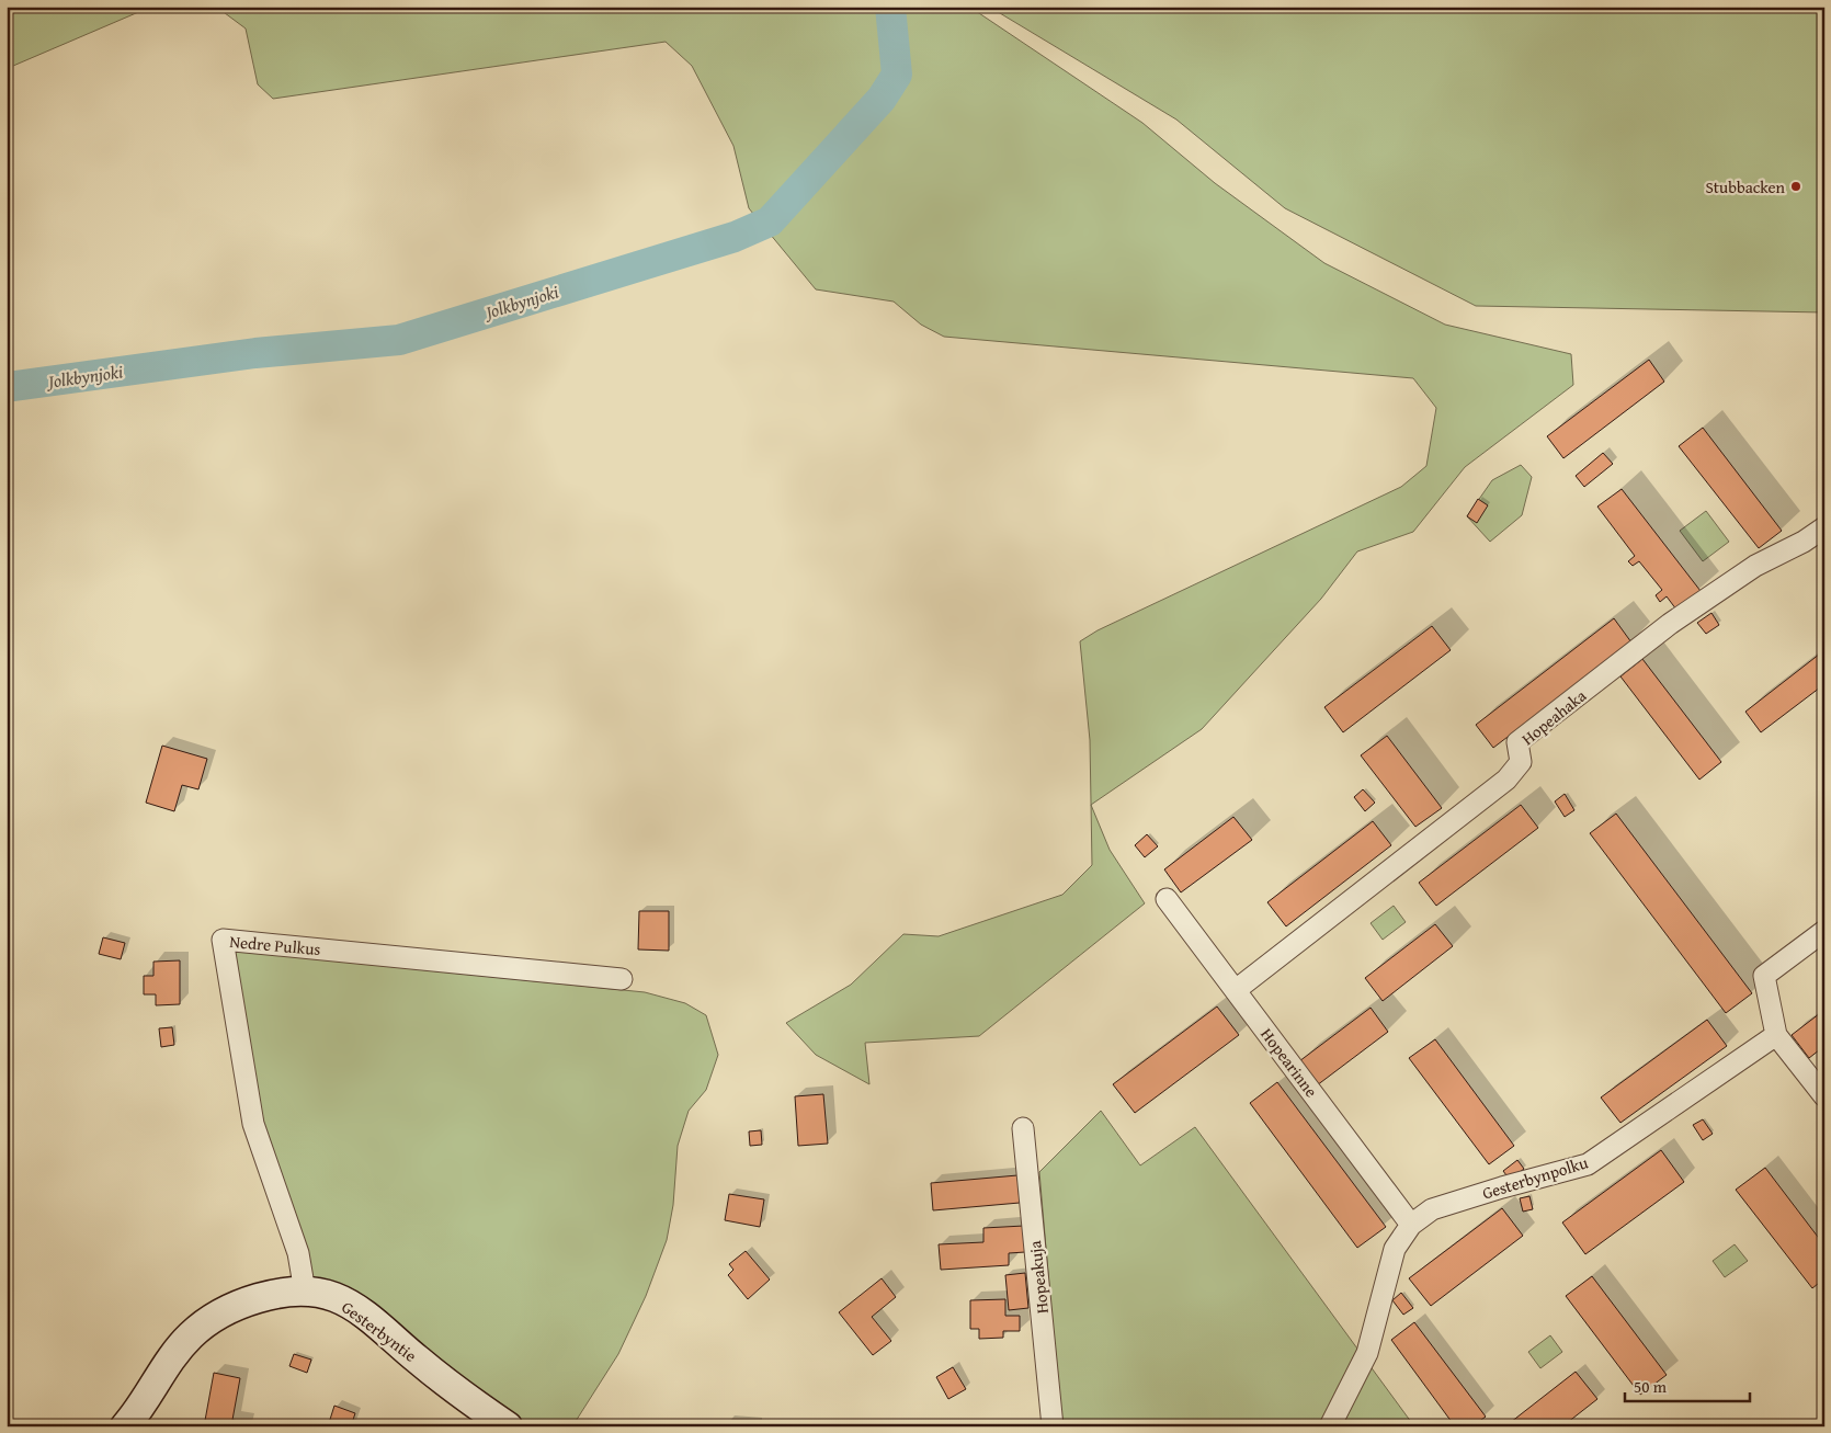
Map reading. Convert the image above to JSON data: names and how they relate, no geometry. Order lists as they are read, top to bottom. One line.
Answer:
{"streets":{"street":["Hopeahaka","Nedre Pulkus","Hopearinne","Gesterbynpolku","Hopeakuja","Gesterbyntie"]},"crossings":[["Hopeahaka","Hopearinne"],["Nedre Pulkus","Gesterbyntie"],["Hopearinne","Gesterbynpolku"]],"water":["Jolkbynjoki"],"places":["Stubbacken"],"scale_bar":"50 m"}
